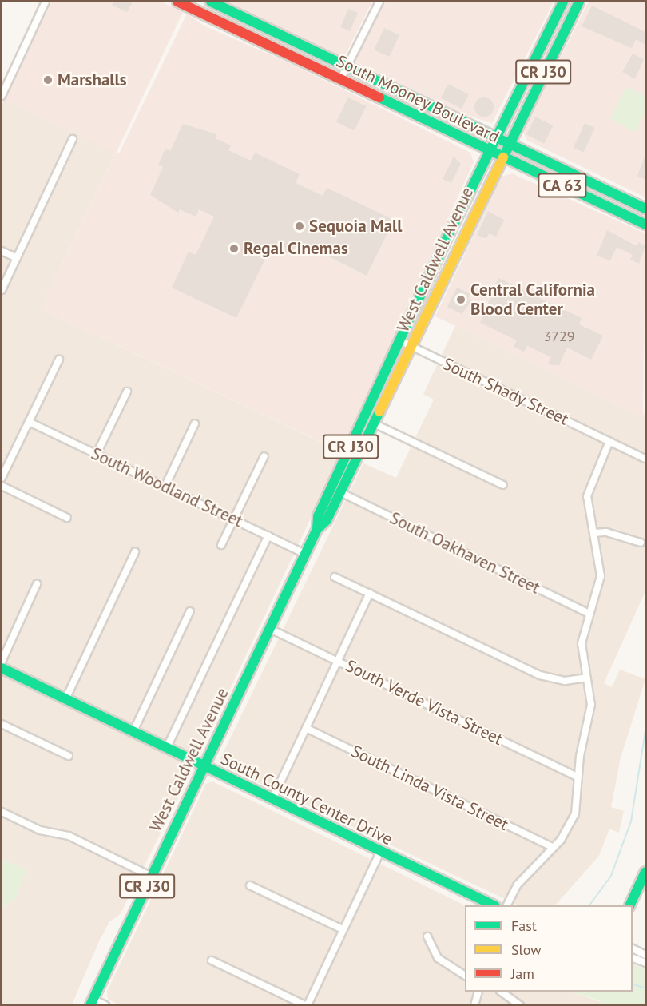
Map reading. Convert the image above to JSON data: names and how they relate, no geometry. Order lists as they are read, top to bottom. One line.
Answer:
{"streets":{"main road":["CR J30","South Mooney Boulevard","CA 63","West Caldwell Avenue","South County Center Drive"],"street":["South Shady Street","South Woodland Street","South Oakhaven Street","South Verde Vista Street","South Linda Vista Street"]},"crossings":[["South Mooney Boulevard","West Caldwell Avenue"],["West Caldwell Avenue","South Shady Street"],["West Caldwell Avenue","South Woodland Street"],["West Caldwell Avenue","South Oakhaven Street"],["West Caldwell Avenue","South Verde Vista Street"],["West Caldwell Avenue","South County Center Drive"]],"places":["Marshalls","Sequoia Mall","Regal Cinemas","Central California Blood Center"],"house_numbers":["3729"],"legend":["Fast","Slow","Jam"]}
